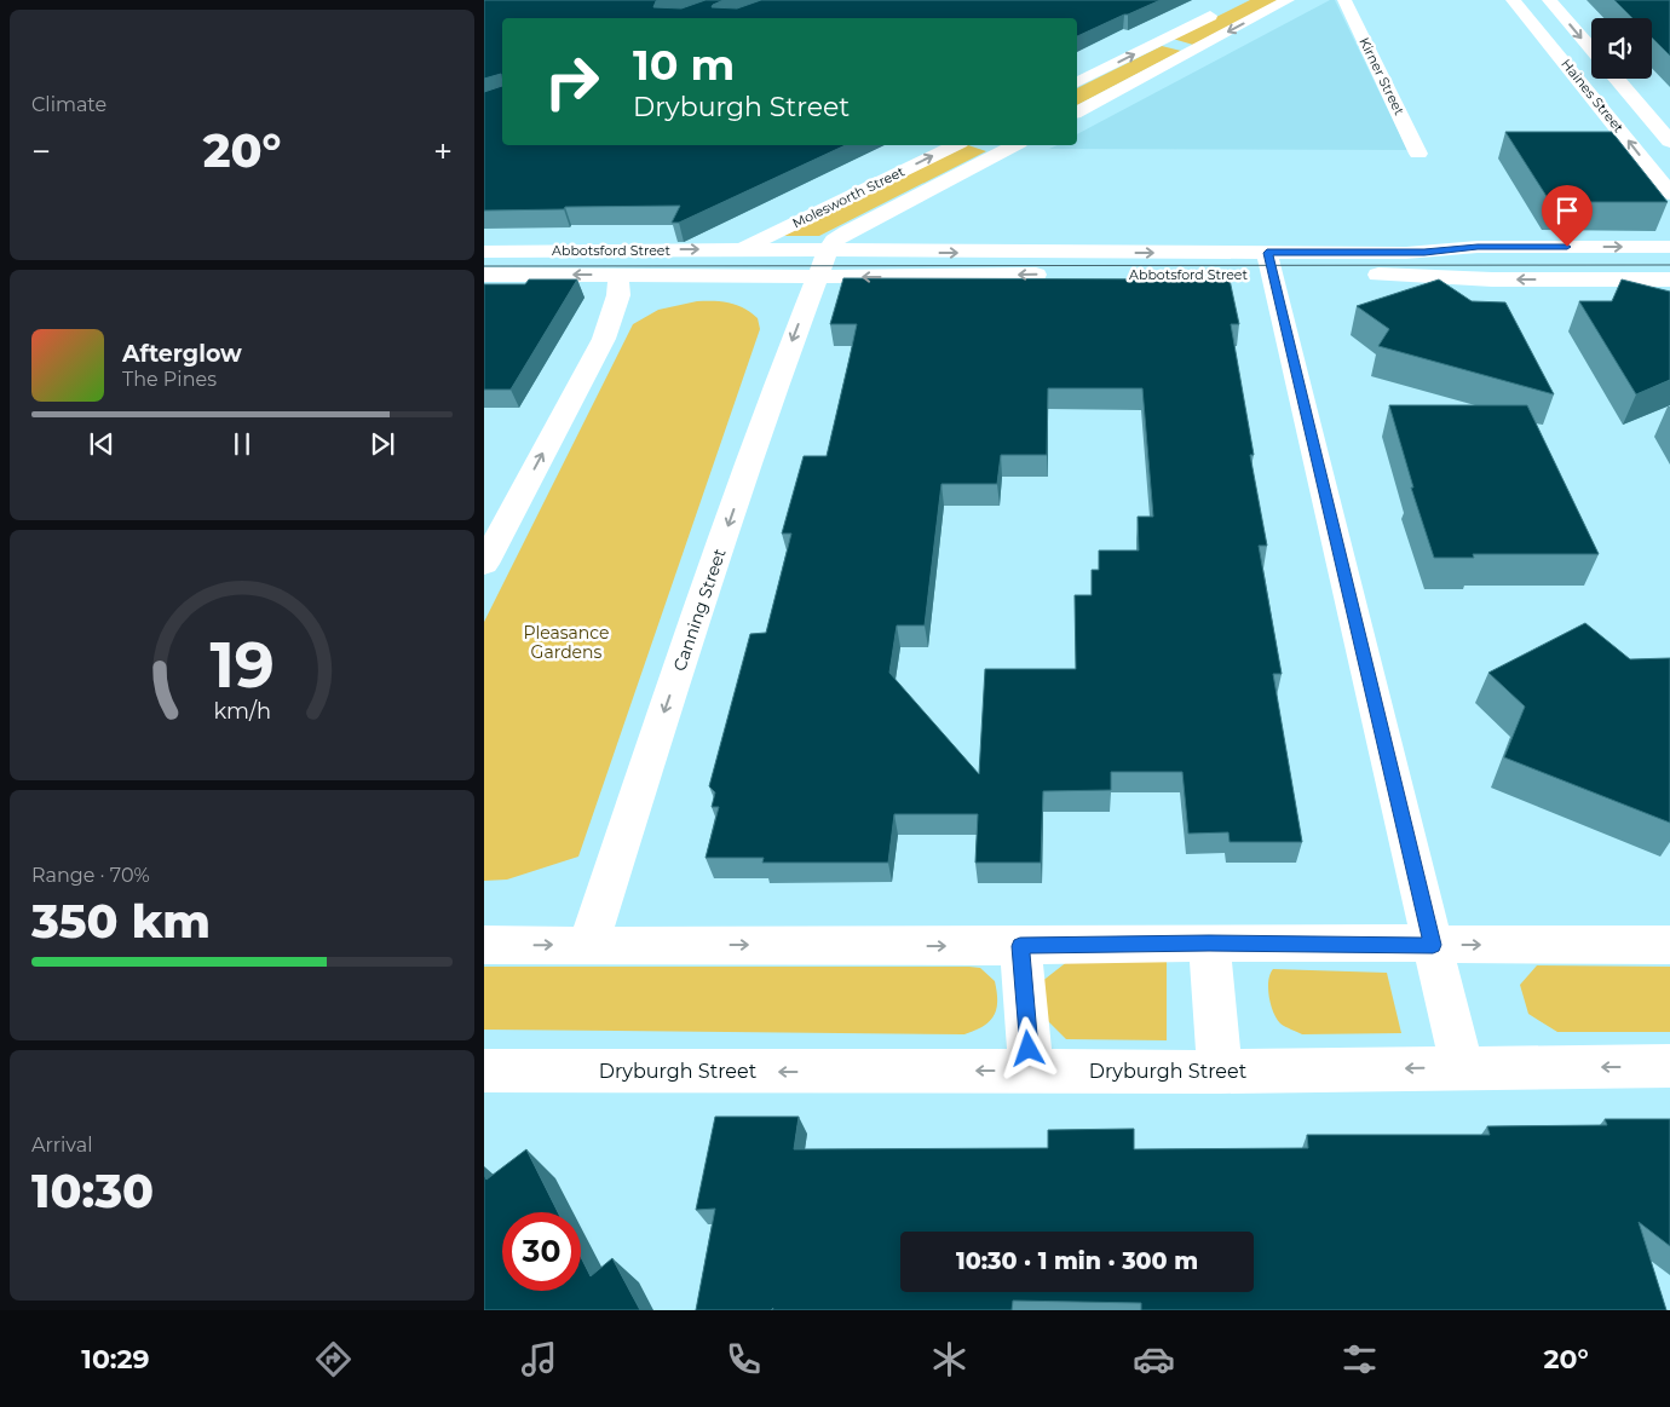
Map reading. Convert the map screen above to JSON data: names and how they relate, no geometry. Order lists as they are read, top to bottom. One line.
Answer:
{"streets":{"street":["Kirner Street","Haines Street","Molesworth Street","Abbotsford Street","Canning Street","Dryburgh Street"]},"crossings":[["Molesworth Street","Abbotsford Street"],["Molesworth Street","Canning Street"],["Abbotsford Street","Canning Street"]],"parks":["Pleasance Gardens"],"page":{"tile":["Climate",["Range · 70%","350 km"],["Arrival","10:30"]],"turn":["10 m","Dryburgh Street"],"heat":["−","20°","+"],"song":["Afterglow","The Pines"],"limit":"30","trip":"10:30 · 1 min · 300 m","tabs":["10:29","20°"],"gauge":["19","km/h"]}}
